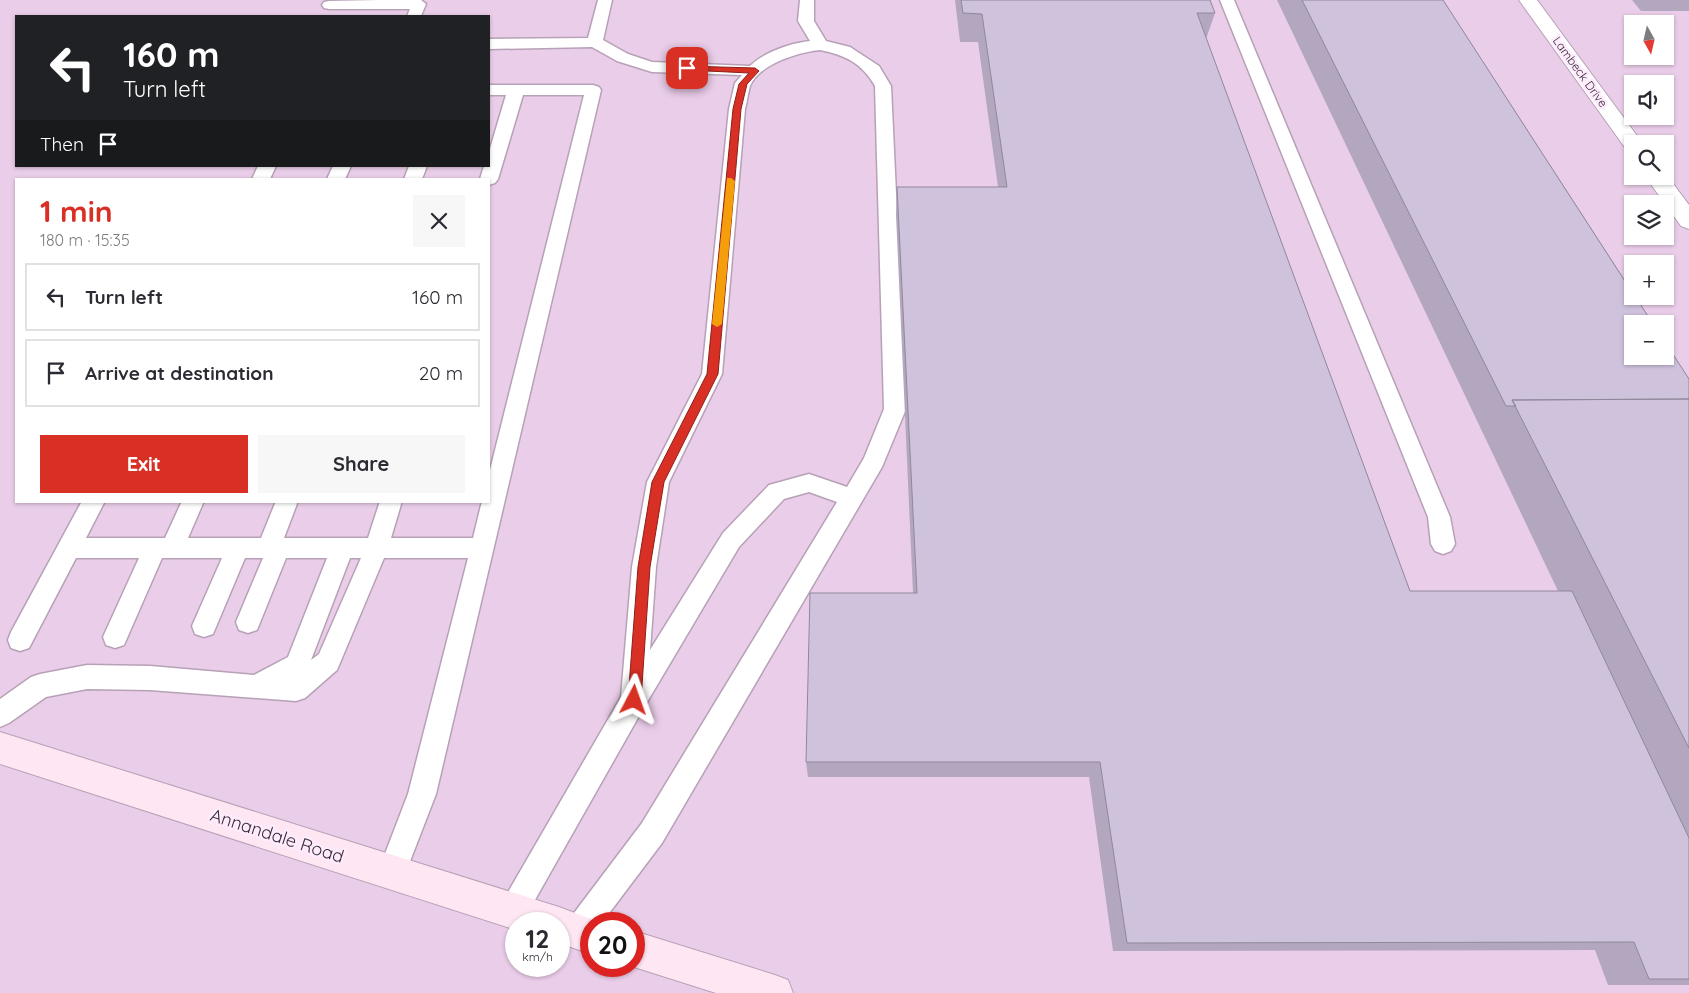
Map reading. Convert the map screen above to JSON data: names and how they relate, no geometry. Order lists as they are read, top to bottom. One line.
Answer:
{"streets":{"street":["Lambeck Drive","Annandale Road"]},"north":"bottom","page":{"map_buttons":["+","−"],"turn":["160 m","Turn left"],"then":"Then","heading":["1 min","180 m · 15:35"],"list":[{"name":"Turn left","value":"160 m"},{"name":"Arrive at destination","value":"20 m"}],"buttons":["Exit","Share"],"speed":"12 km/h","limit":"20"}}
